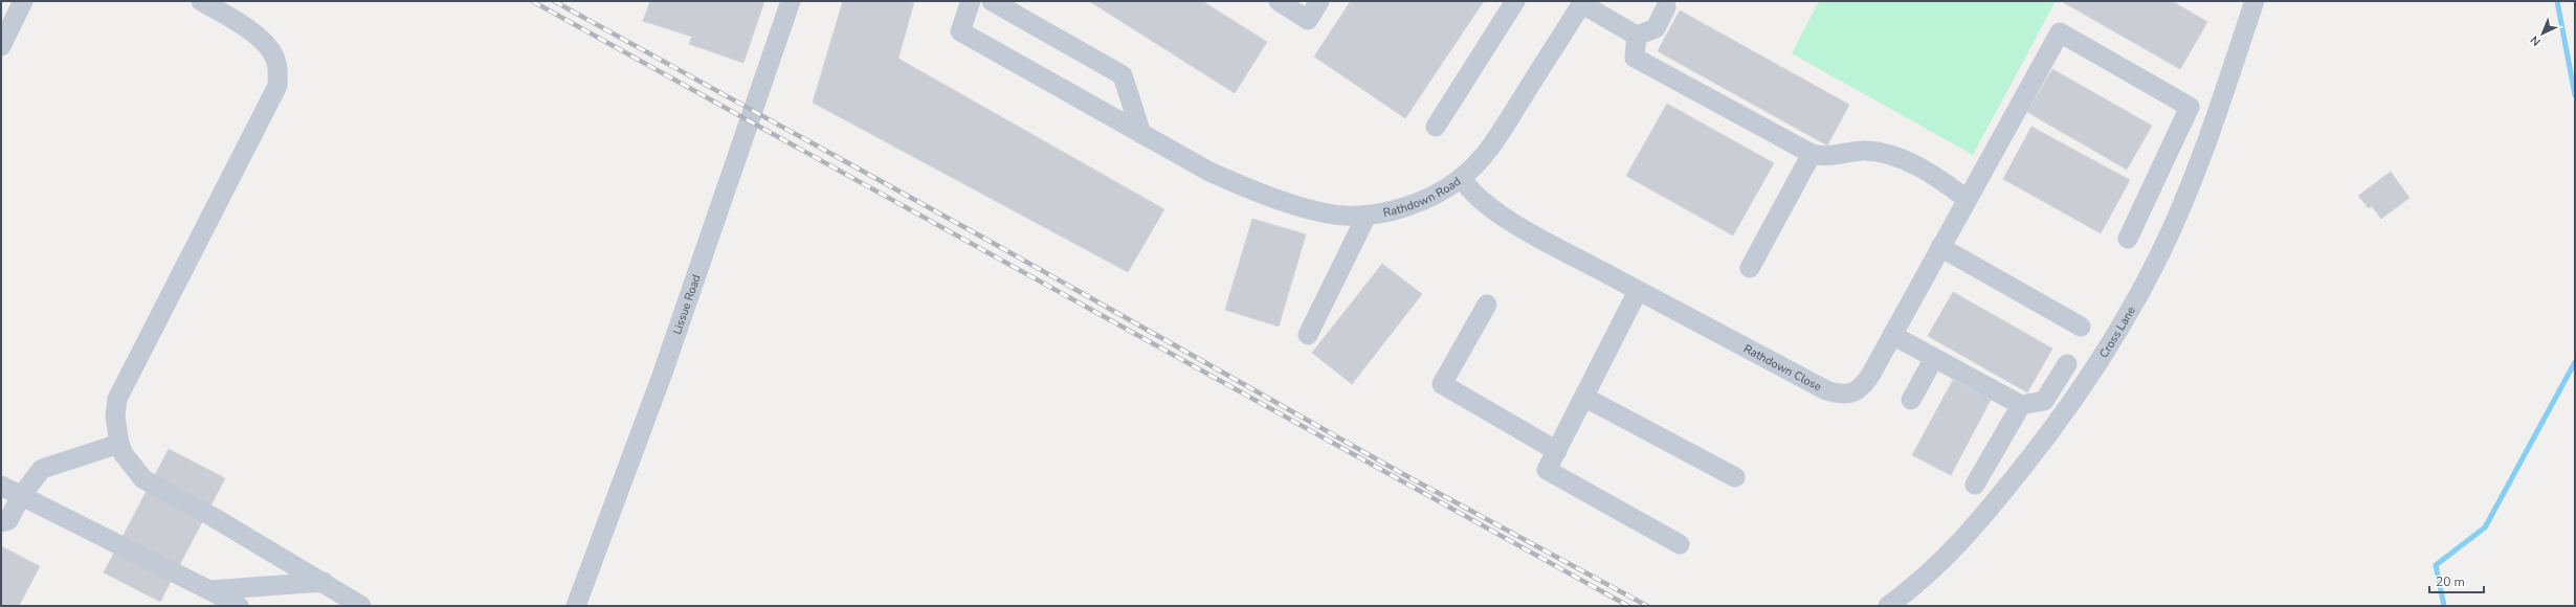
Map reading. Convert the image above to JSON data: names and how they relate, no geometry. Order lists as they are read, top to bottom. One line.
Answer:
{"streets":{"street":["Rathdown Road","Lissue Road","Cross Lane","Rathdown Close"]},"crossings":[["Rathdown Road","Rathdown Close"]],"scale_bar":"20 m","north":"bottom left"}
